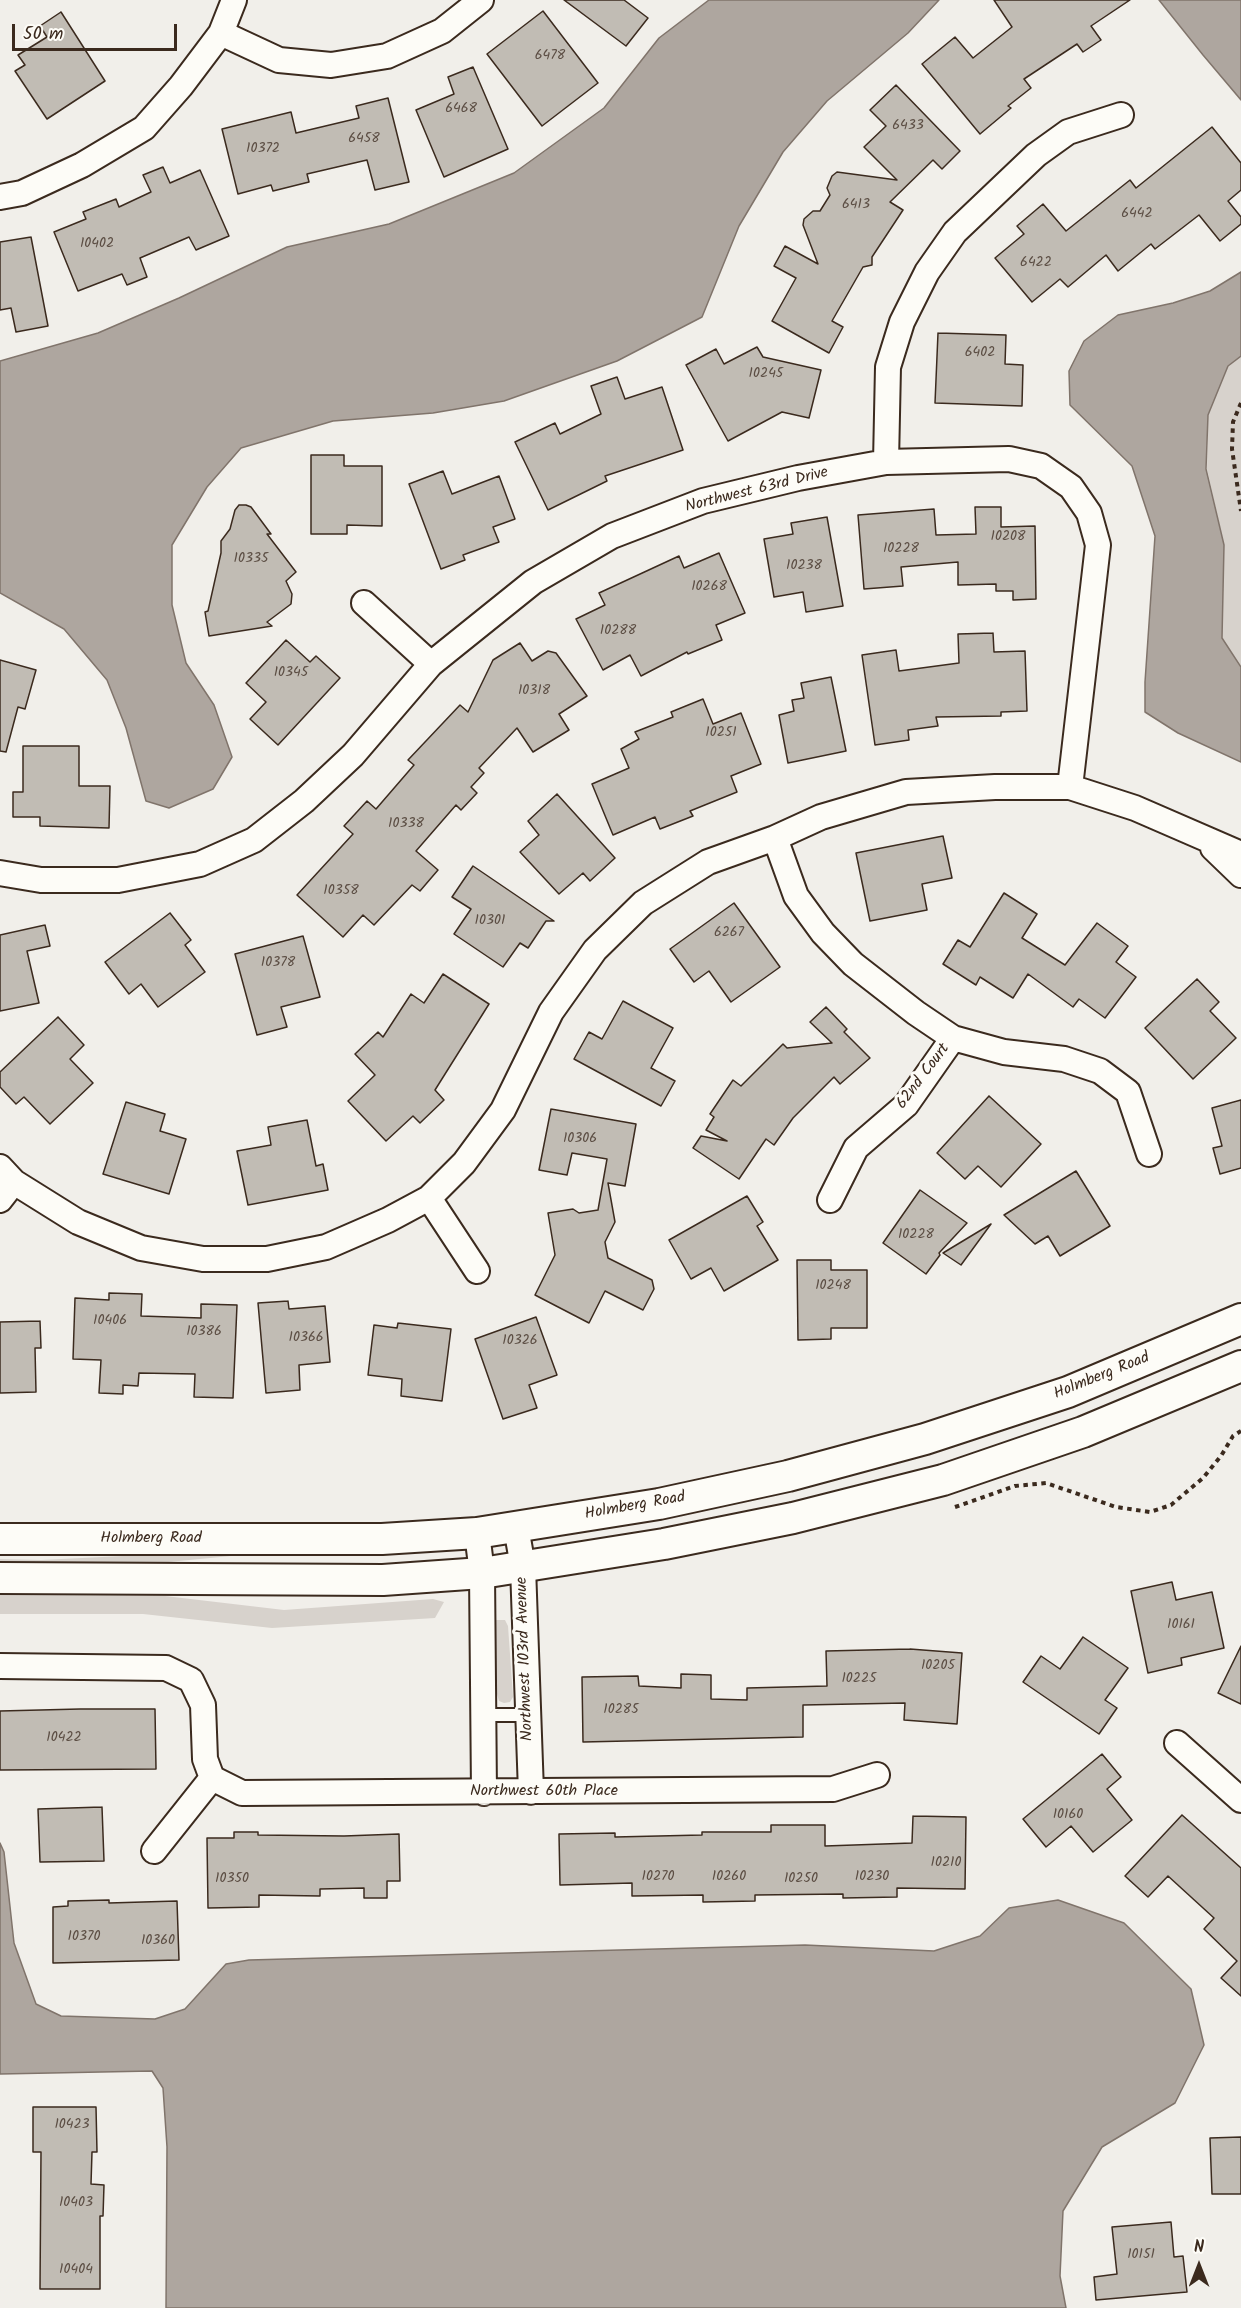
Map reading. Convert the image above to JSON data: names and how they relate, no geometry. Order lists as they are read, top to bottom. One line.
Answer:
{"streets":{"street":["Northwest 63rd Drive","62nd Court","Holmberg Road","Northwest 103rd Avenue","Northwest 60th Place"]},"crossings":[["Holmberg Road","Northwest 103rd Avenue"],["Northwest 103rd Avenue","Northwest 60th Place"]],"house_numbers":["6478","6468","6433","6458","10372","6413","6442","10402","6422","6402","10245","10208","10228","10335","10238","10268","10288","10345","10318","10251","10338","10358","10301","6267","10378","10306","10228","10248","10406","10386","10366","10326","10161","10205","10225","10285","10422","10160","10210","10270","10260","10230","10350","10250","10370","10360","10423","10403","10151","10404"],"scale_bar":"50 m","north":"top"}
